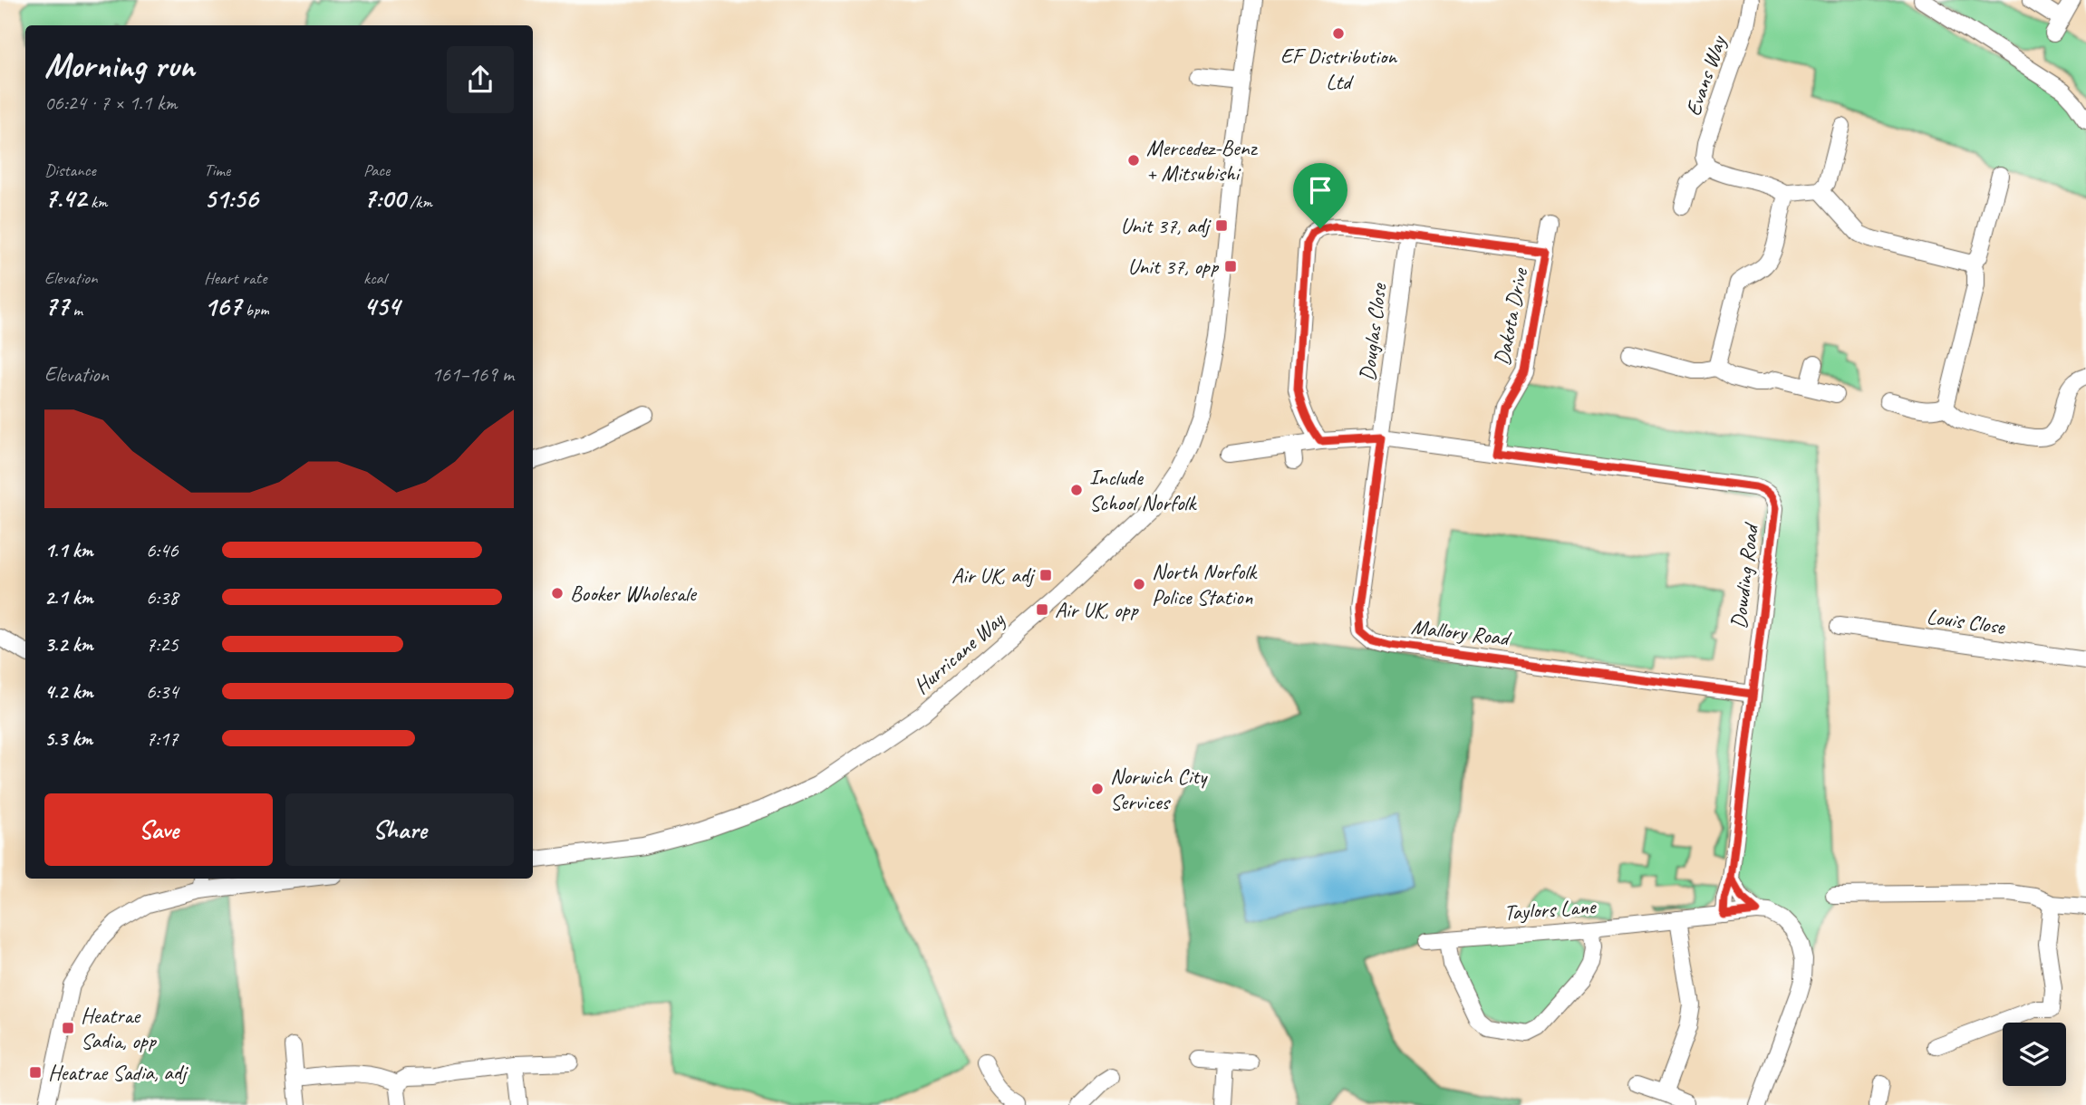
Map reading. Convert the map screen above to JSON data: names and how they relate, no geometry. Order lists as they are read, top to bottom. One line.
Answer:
{"streets":{"street":["Evans Way","Dakota Drive","Douglas Close","Dowding Road","Louis Close","Mallory Road","Hurricane Way","Taylors Lane"]},"crossings":[["Dakota Drive","Dowding Road"],["Douglas Close","Dowding Road"],["Douglas Close","Mallory Road"],["Dowding Road","Mallory Road"],["Dowding Road","Taylors Lane"]],"places":{"other":["EF Distribution Ltd","Mercedez-Benz + Mitsubishi","Include School Norfolk","North Norfolk Police Station","Booker Wholesale","Norwich City Services"],"transit":["Unit 37, adj","Unit 37, opp","Air UK, adj","Air UK, opp","Heatrae Sadia, opp","Heatrae Sadia, adj"]},"page":{"heading":["Morning run","06:24 · 7 × 1.1 km"],"stats":[["Distance","7.42 km"],["Time","51:56"],["Pace","7:00 /km"],["Elevation","77 m"],["Heart rate","167 bpm"],["kcal","454"]],"chart":["Elevation","161–169 m"],"list":[{"name":"1.1 km","note":"6:46"},{"name":"2.1 km","note":"6:38"},{"name":"3.2 km","note":"7:25"},{"name":"4.2 km","note":"6:34"},{"name":"5.3 km","note":"7:17"}],"buttons":["Save","Share"]}}
